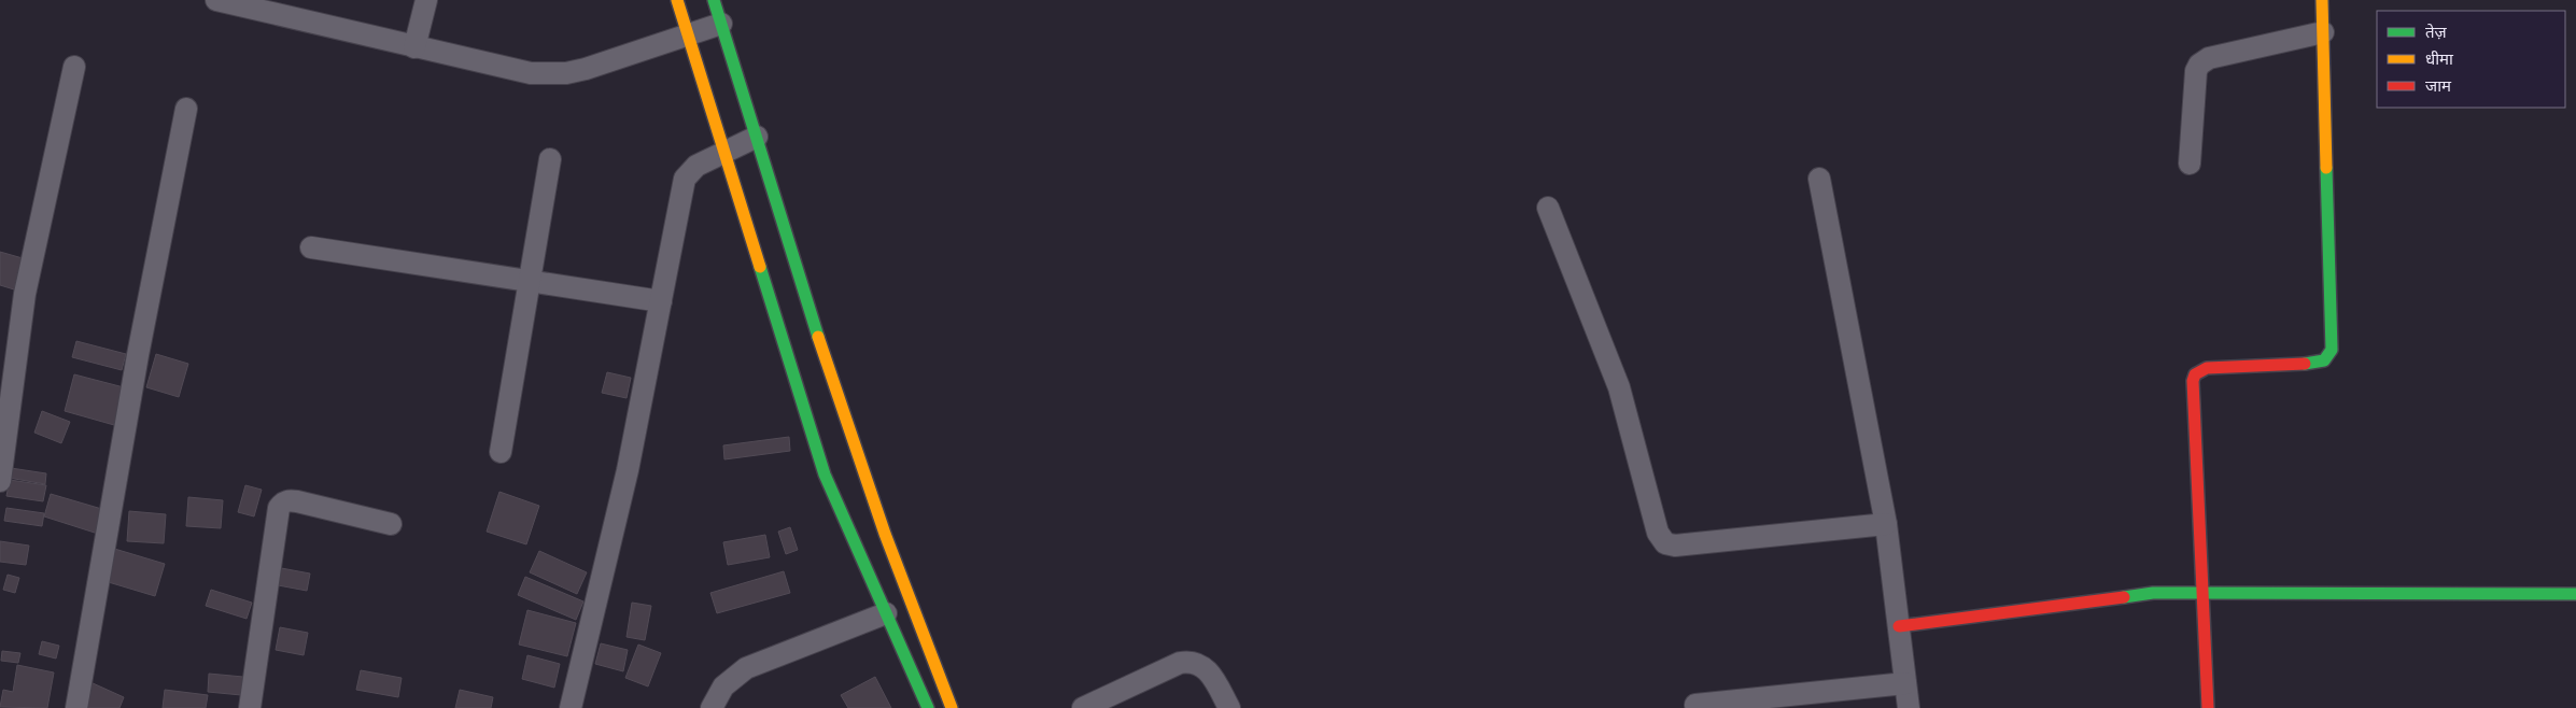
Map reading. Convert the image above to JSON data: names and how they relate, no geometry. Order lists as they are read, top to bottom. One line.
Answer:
{"legend":["तेज़","धीमा","जाम"]}
